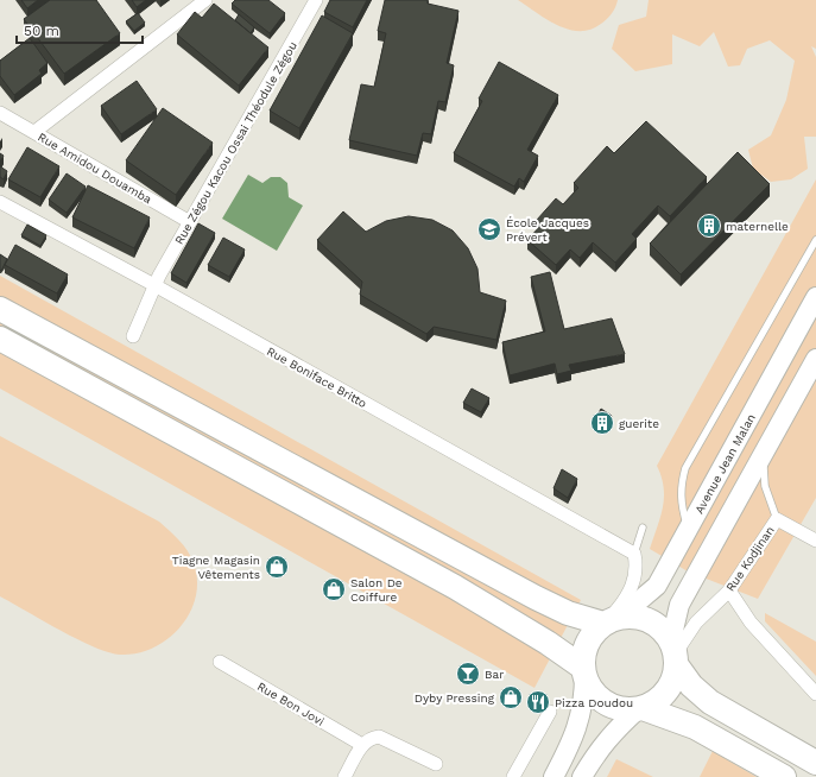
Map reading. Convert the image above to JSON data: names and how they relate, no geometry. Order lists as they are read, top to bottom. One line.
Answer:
{"streets":{"main road":["Avenue Jean Malan"],"street":["Rue Zégou Kacou Ossai Théodule Zégou","Rue Amidou Douamba","Rue Boniface Britto","Rue Kodjinan","Rue Bon Jovi"]},"crossings":[["Rue Zégou Kacou Ossai Théodule Zégou","Rue Amidou Douamba"],["Rue Zégou Kacou Ossai Théodule Zégou","Rue Boniface Britto"],["Avenue Jean Malan","Rue Kodjinan"]],"places":{"building":["maternelle","guerite"],"school or university":["École Jacques Prévert"],"shop":["Tiagne Magasin Vêtements","Salon De Coiffure","Dyby Pressing"],"bar":["Bar"],"restaurant":["Pizza Doudou"]},"scale_bar":"50 m"}
